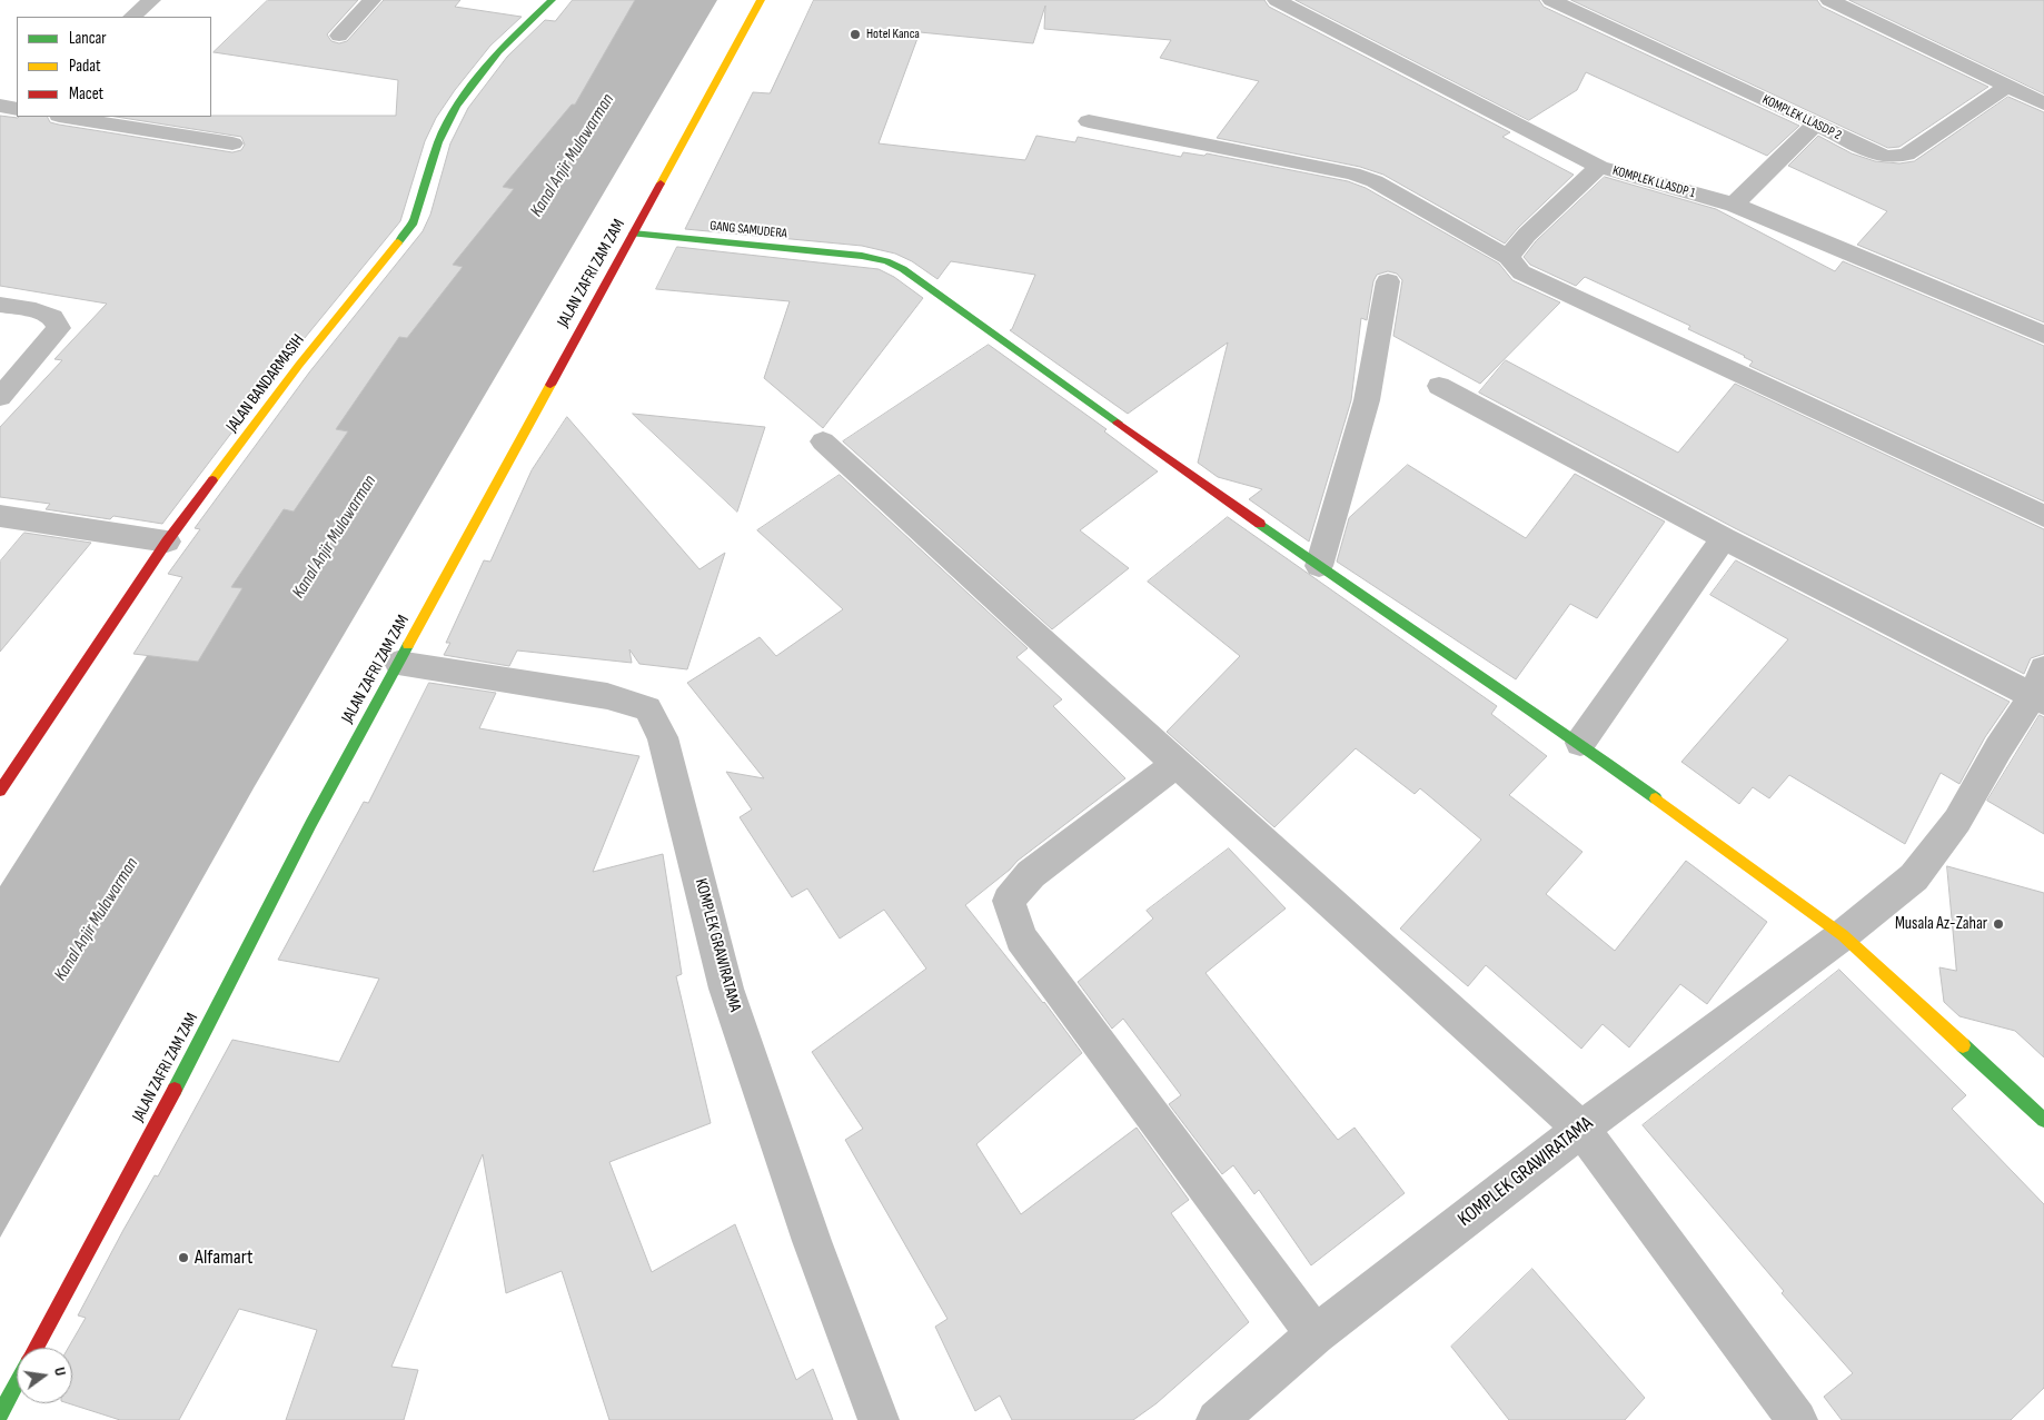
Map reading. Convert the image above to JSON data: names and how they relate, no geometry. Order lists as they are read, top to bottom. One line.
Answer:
{"streets":{"street":["KOMPLEK LLASDP 2","KOMPLEK LLASDP 1","GANG SAMUDERA","JALAN ZAFRI ZAM ZAM","JALAN BANDARMASIH","KOMPLEK GRAWIRATAMA"]},"crossings":[["GANG SAMUDERA","JALAN ZAFRI ZAM ZAM"],["GANG SAMUDERA","KOMPLEK GRAWIRATAMA"],["JALAN ZAFRI ZAM ZAM","KOMPLEK GRAWIRATAMA"]],"water":["Kanal Anjir Mulawarman"],"places":["Hotel Kanca","Musala Az-Zahar","Alfamart"],"legend":["Lancar","Padat","Macet"],"north":"right"}
